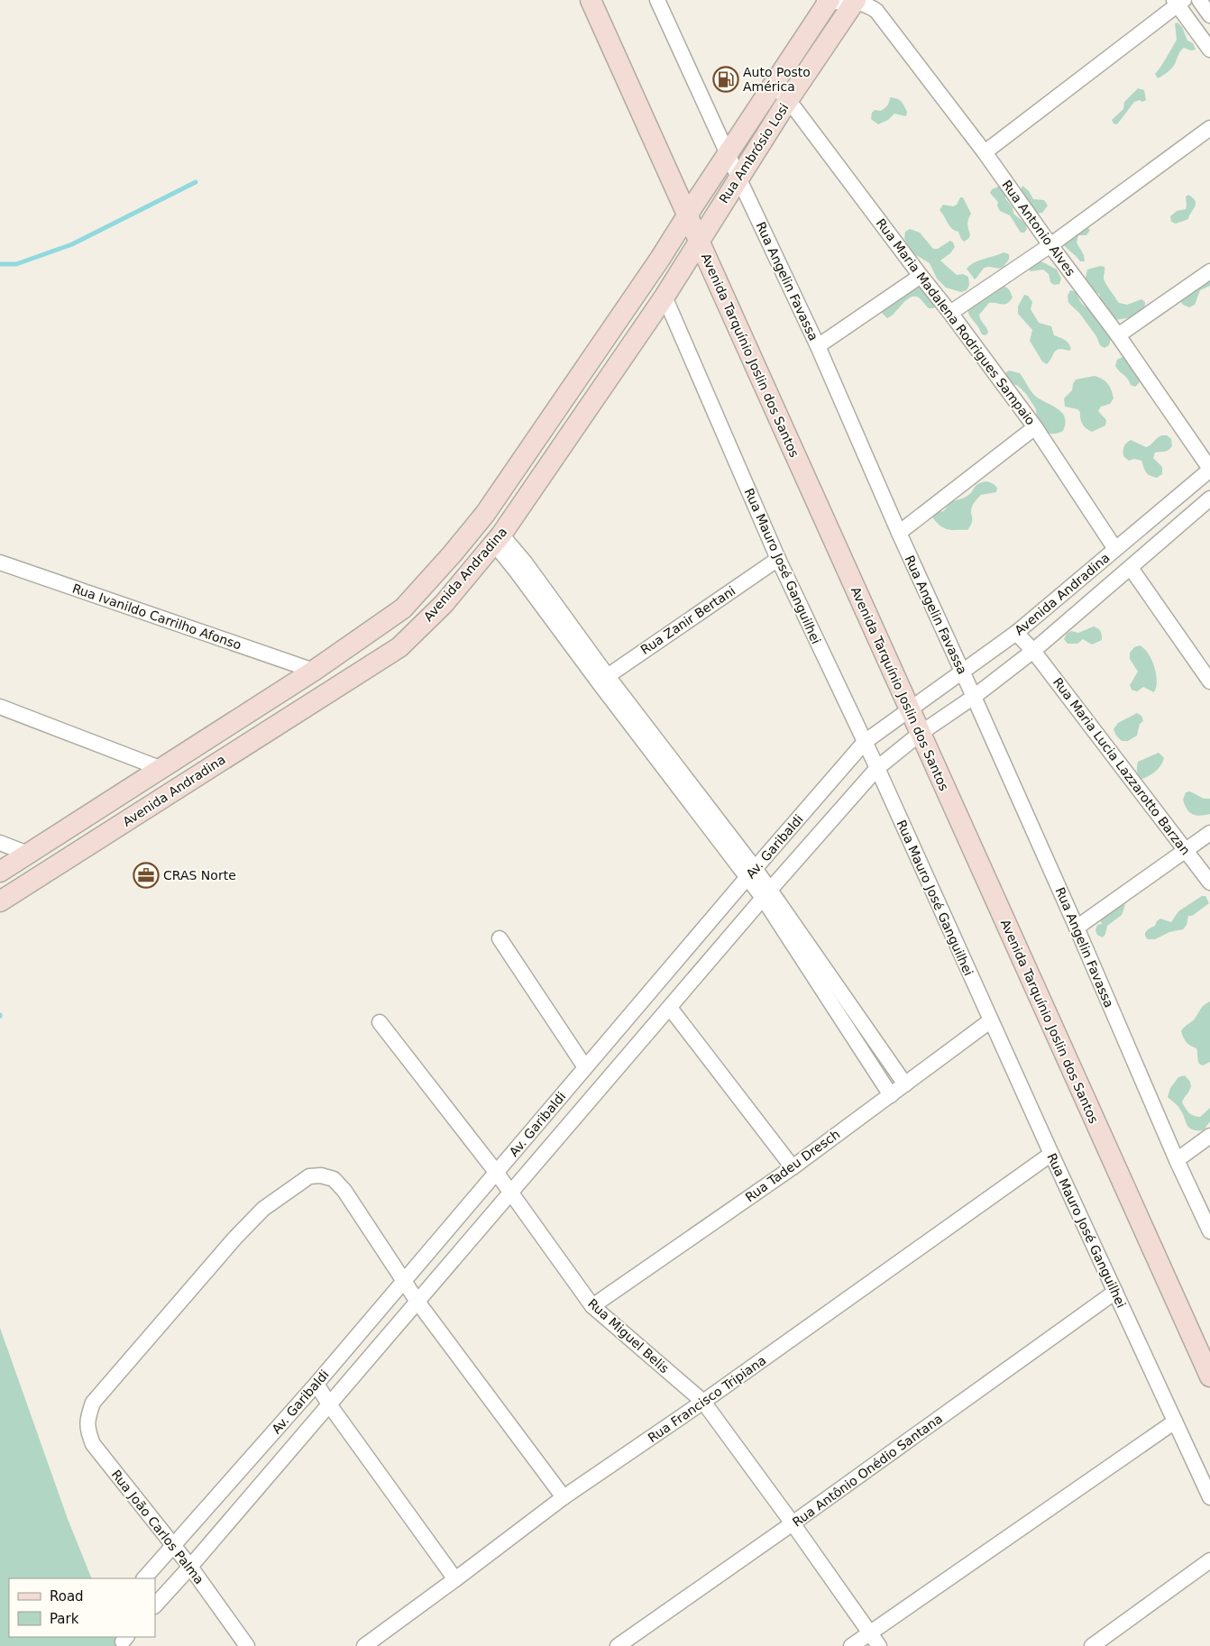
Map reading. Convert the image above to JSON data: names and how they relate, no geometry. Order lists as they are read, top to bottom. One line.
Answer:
{"streets":{"main road":["Rua Ambrósio Losi","Avenida Tarquínio Joslin dos Santos","Avenida Andradina"],"street":["Rua Antonio Alves","Rua Angelin Favassa","Rua Maria Madalena Rodrigues Sampaio","Rua Mauro José Ganguilhei","Rua Ivanildo Carrilho Afonso","Rua Zanir Bertani","Rua Maria Lucia Lazzarotto Barzan","Av. Garibaldi","Rua Tadeu Dresch","Rua Miguel Belis","Rua Francisco Tripiana","Rua Antônio Onédio Santana","Rua João Carlos Palma"]},"crossings":[["Rua Ambrósio Losi","Rua Antonio Alves"],["Rua Ambrósio Losi","Rua Angelin Favassa"],["Rua Ambrósio Losi","Rua Maria Madalena Rodrigues Sampaio"],["Rua Ambrósio Losi","Avenida Tarquínio Joslin dos Santos"],["Rua Ambrósio Losi","Avenida Andradina"],["Rua Antonio Alves","Avenida Andradina"],["Rua Angelin Favassa","Avenida Andradina"],["Rua Angelin Favassa","Av. Garibaldi"],["Rua Maria Madalena Rodrigues Sampaio","Avenida Andradina"],["Avenida Tarquínio Joslin dos Santos","Avenida Andradina"],["Avenida Tarquínio Joslin dos Santos","Av. Garibaldi"],["Rua Mauro José Ganguilhei","Avenida Andradina"],["Rua Mauro José Ganguilhei","Rua Zanir Bertani"],["Rua Mauro José Ganguilhei","Av. Garibaldi"],["Rua Mauro José Ganguilhei","Rua Tadeu Dresch"],["Rua Mauro José Ganguilhei","Rua Francisco Tripiana"],["Rua Mauro José Ganguilhei","Rua Antônio Onédio Santana"],["Avenida Andradina","Rua Ivanildo Carrilho Afonso"],["Avenida Andradina","Rua Maria Lucia Lazzarotto Barzan"],["Avenida Andradina","Av. Garibaldi"],["Rua Maria Lucia Lazzarotto Barzan","Av. Garibaldi"],["Av. Garibaldi","Rua Miguel Belis"],["Av. Garibaldi","Rua João Carlos Palma"],["Rua Tadeu Dresch","Rua Miguel Belis"],["Rua Miguel Belis","Rua Francisco Tripiana"],["Rua Miguel Belis","Rua Antônio Onédio Santana"]],"places":{"fuel station":["Auto Posto América"],"office":["CRAS Norte"]},"legend":["Road","Park"]}
